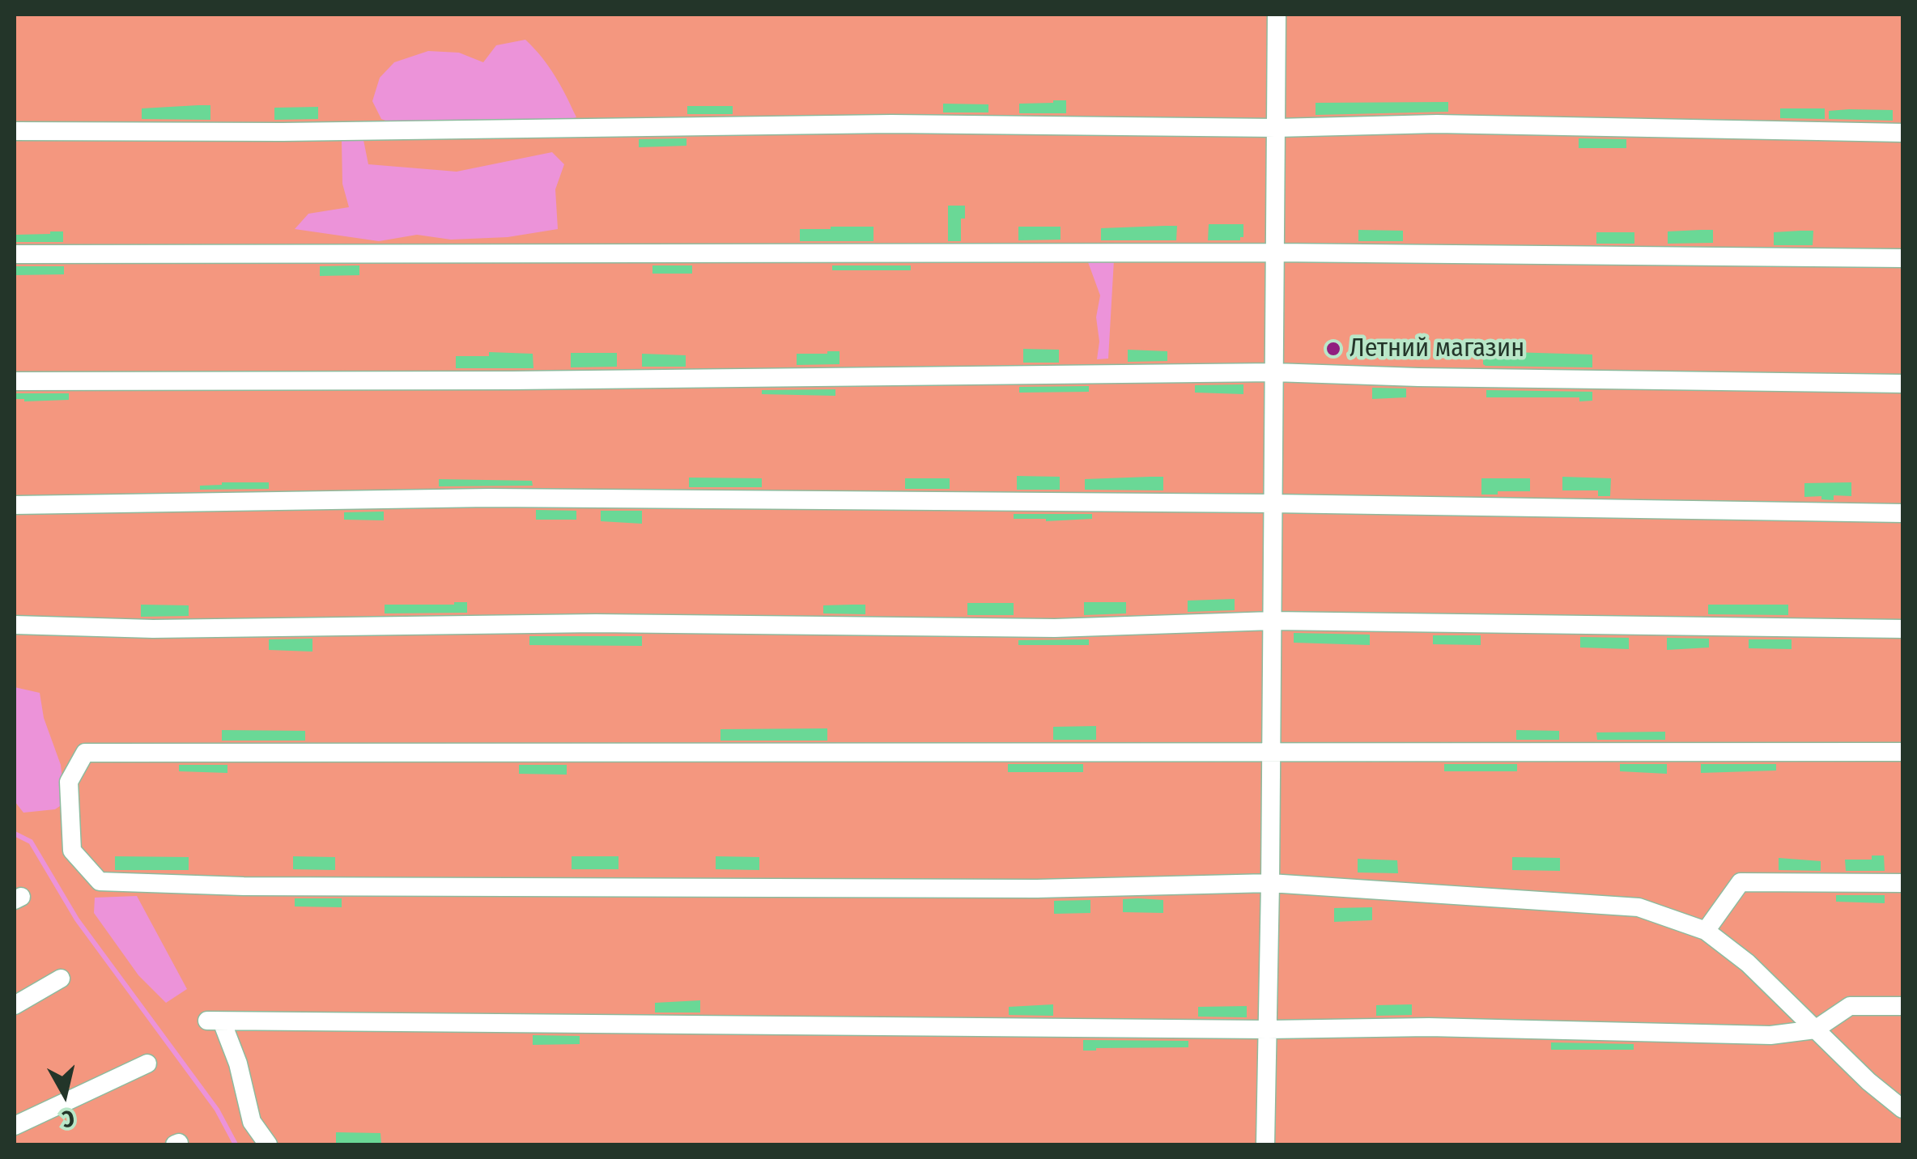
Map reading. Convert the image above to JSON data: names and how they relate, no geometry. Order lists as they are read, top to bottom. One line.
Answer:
{"places":["Летний магазин"],"north":"bottom"}
